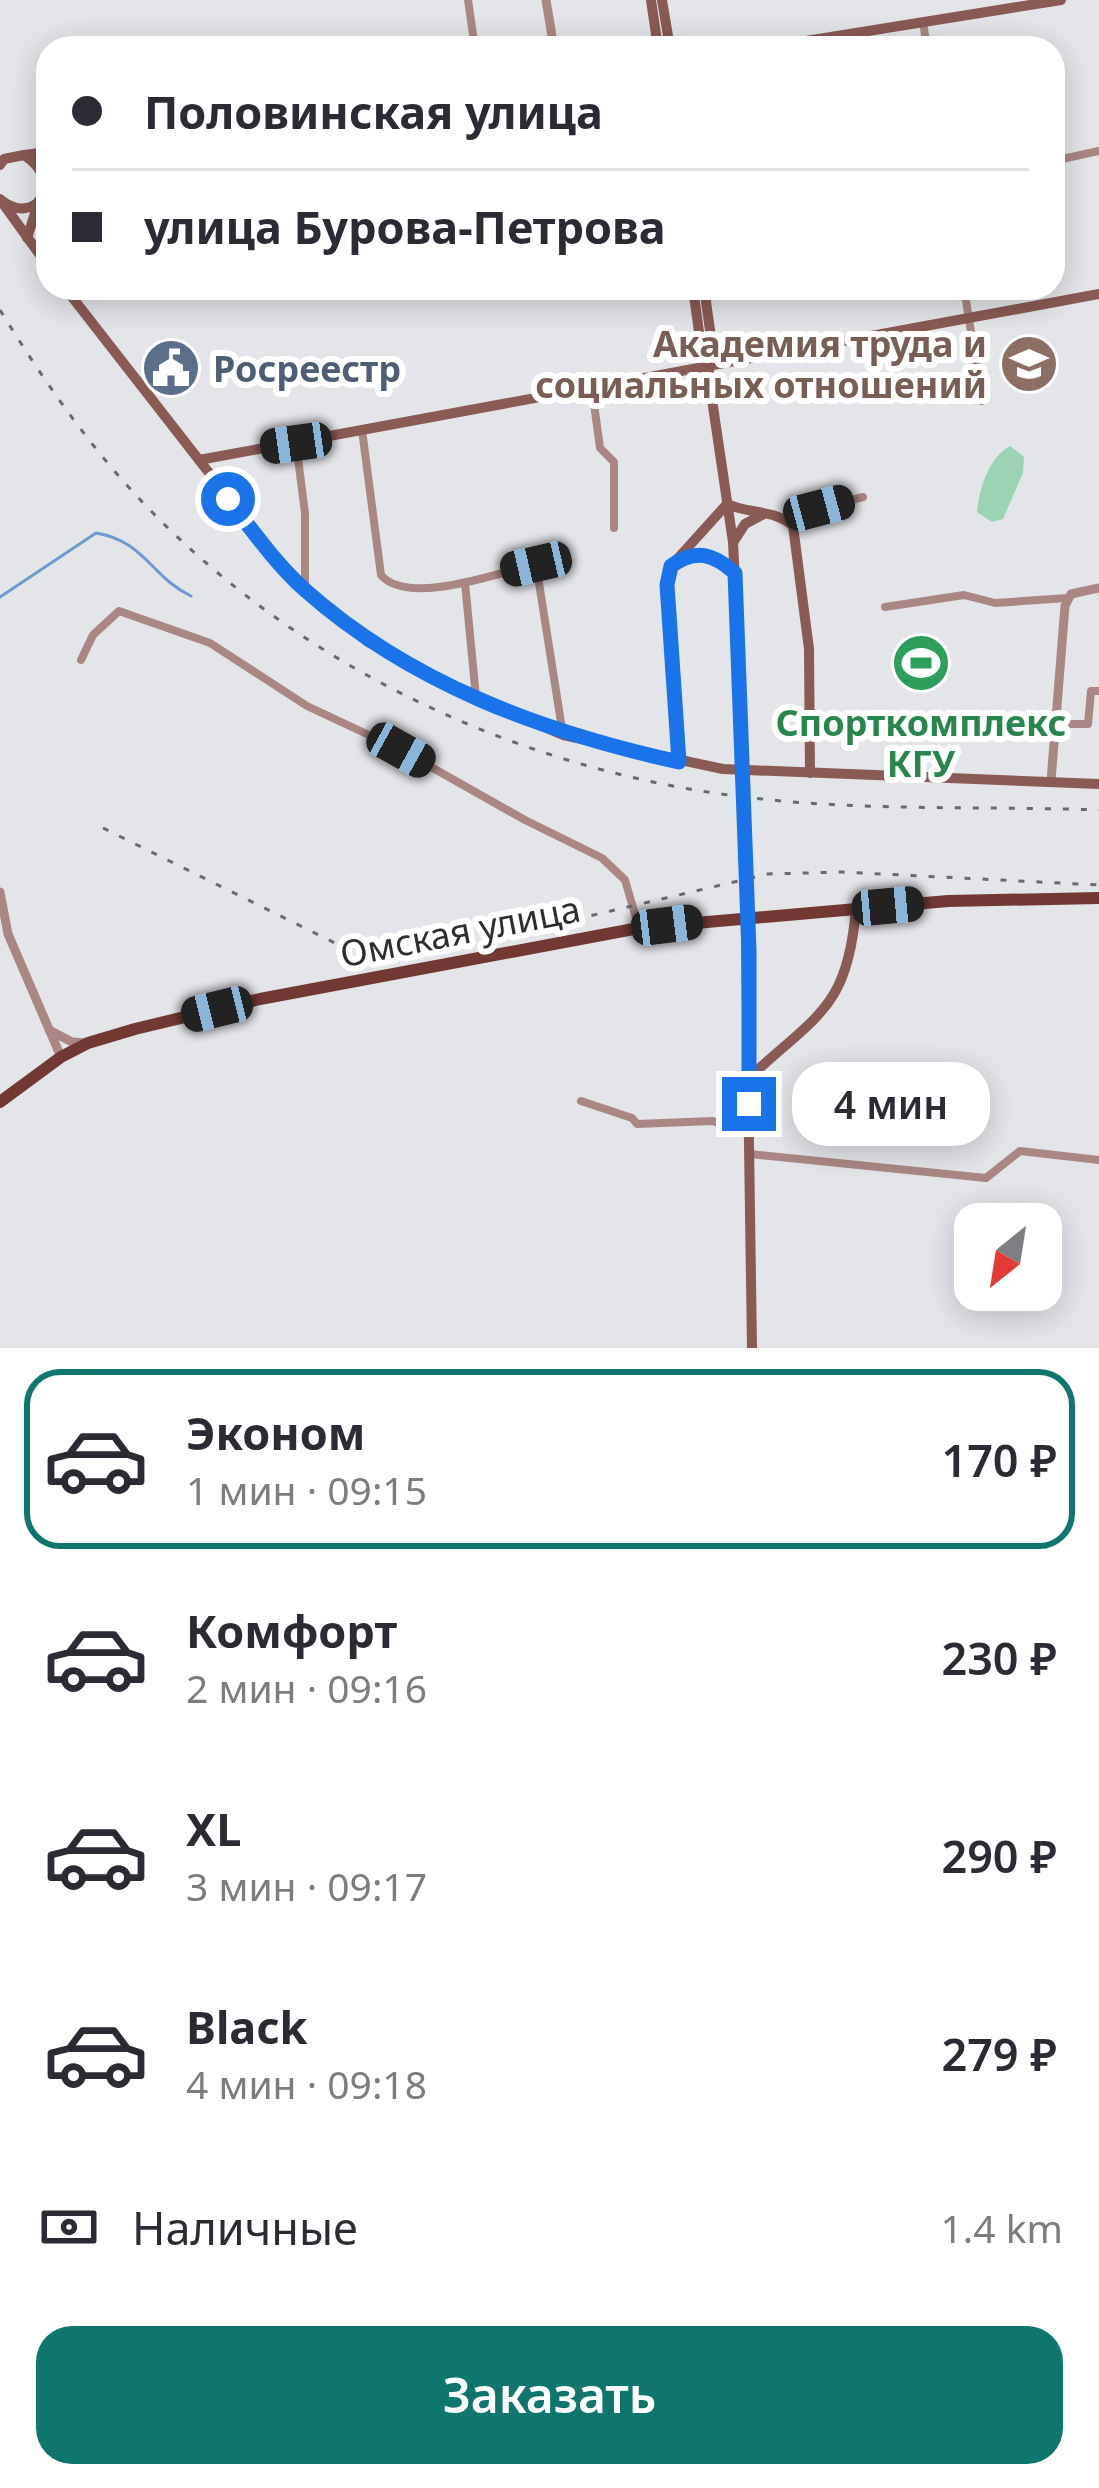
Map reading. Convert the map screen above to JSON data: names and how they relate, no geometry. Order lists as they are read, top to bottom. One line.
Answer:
{"streets":{"main road":["Омская улица"]},"places":{"school or university":["Академия труда и социальных отношений"],"public building":["Росреестр"],"sports":["Спорткомплекс КГУ"]},"north":"bottom left","page":{"banner":["Половинская улица","улица Бурова-Петрова"],"bubble":"4 мин","list":[{"name":"Эконом","note":"1 мин · 09:15","value":"170 ₽"},{"name":"Комфорт","note":"2 мин · 09:16","value":"230 ₽"},{"name":"XL","note":"3 мин · 09:17","value":"290 ₽"},{"name":"Black","note":"4 мин · 09:18","value":"279 ₽"}],"pay":["Наличные","1.4 km"],"buttons":"Заказать"}}
